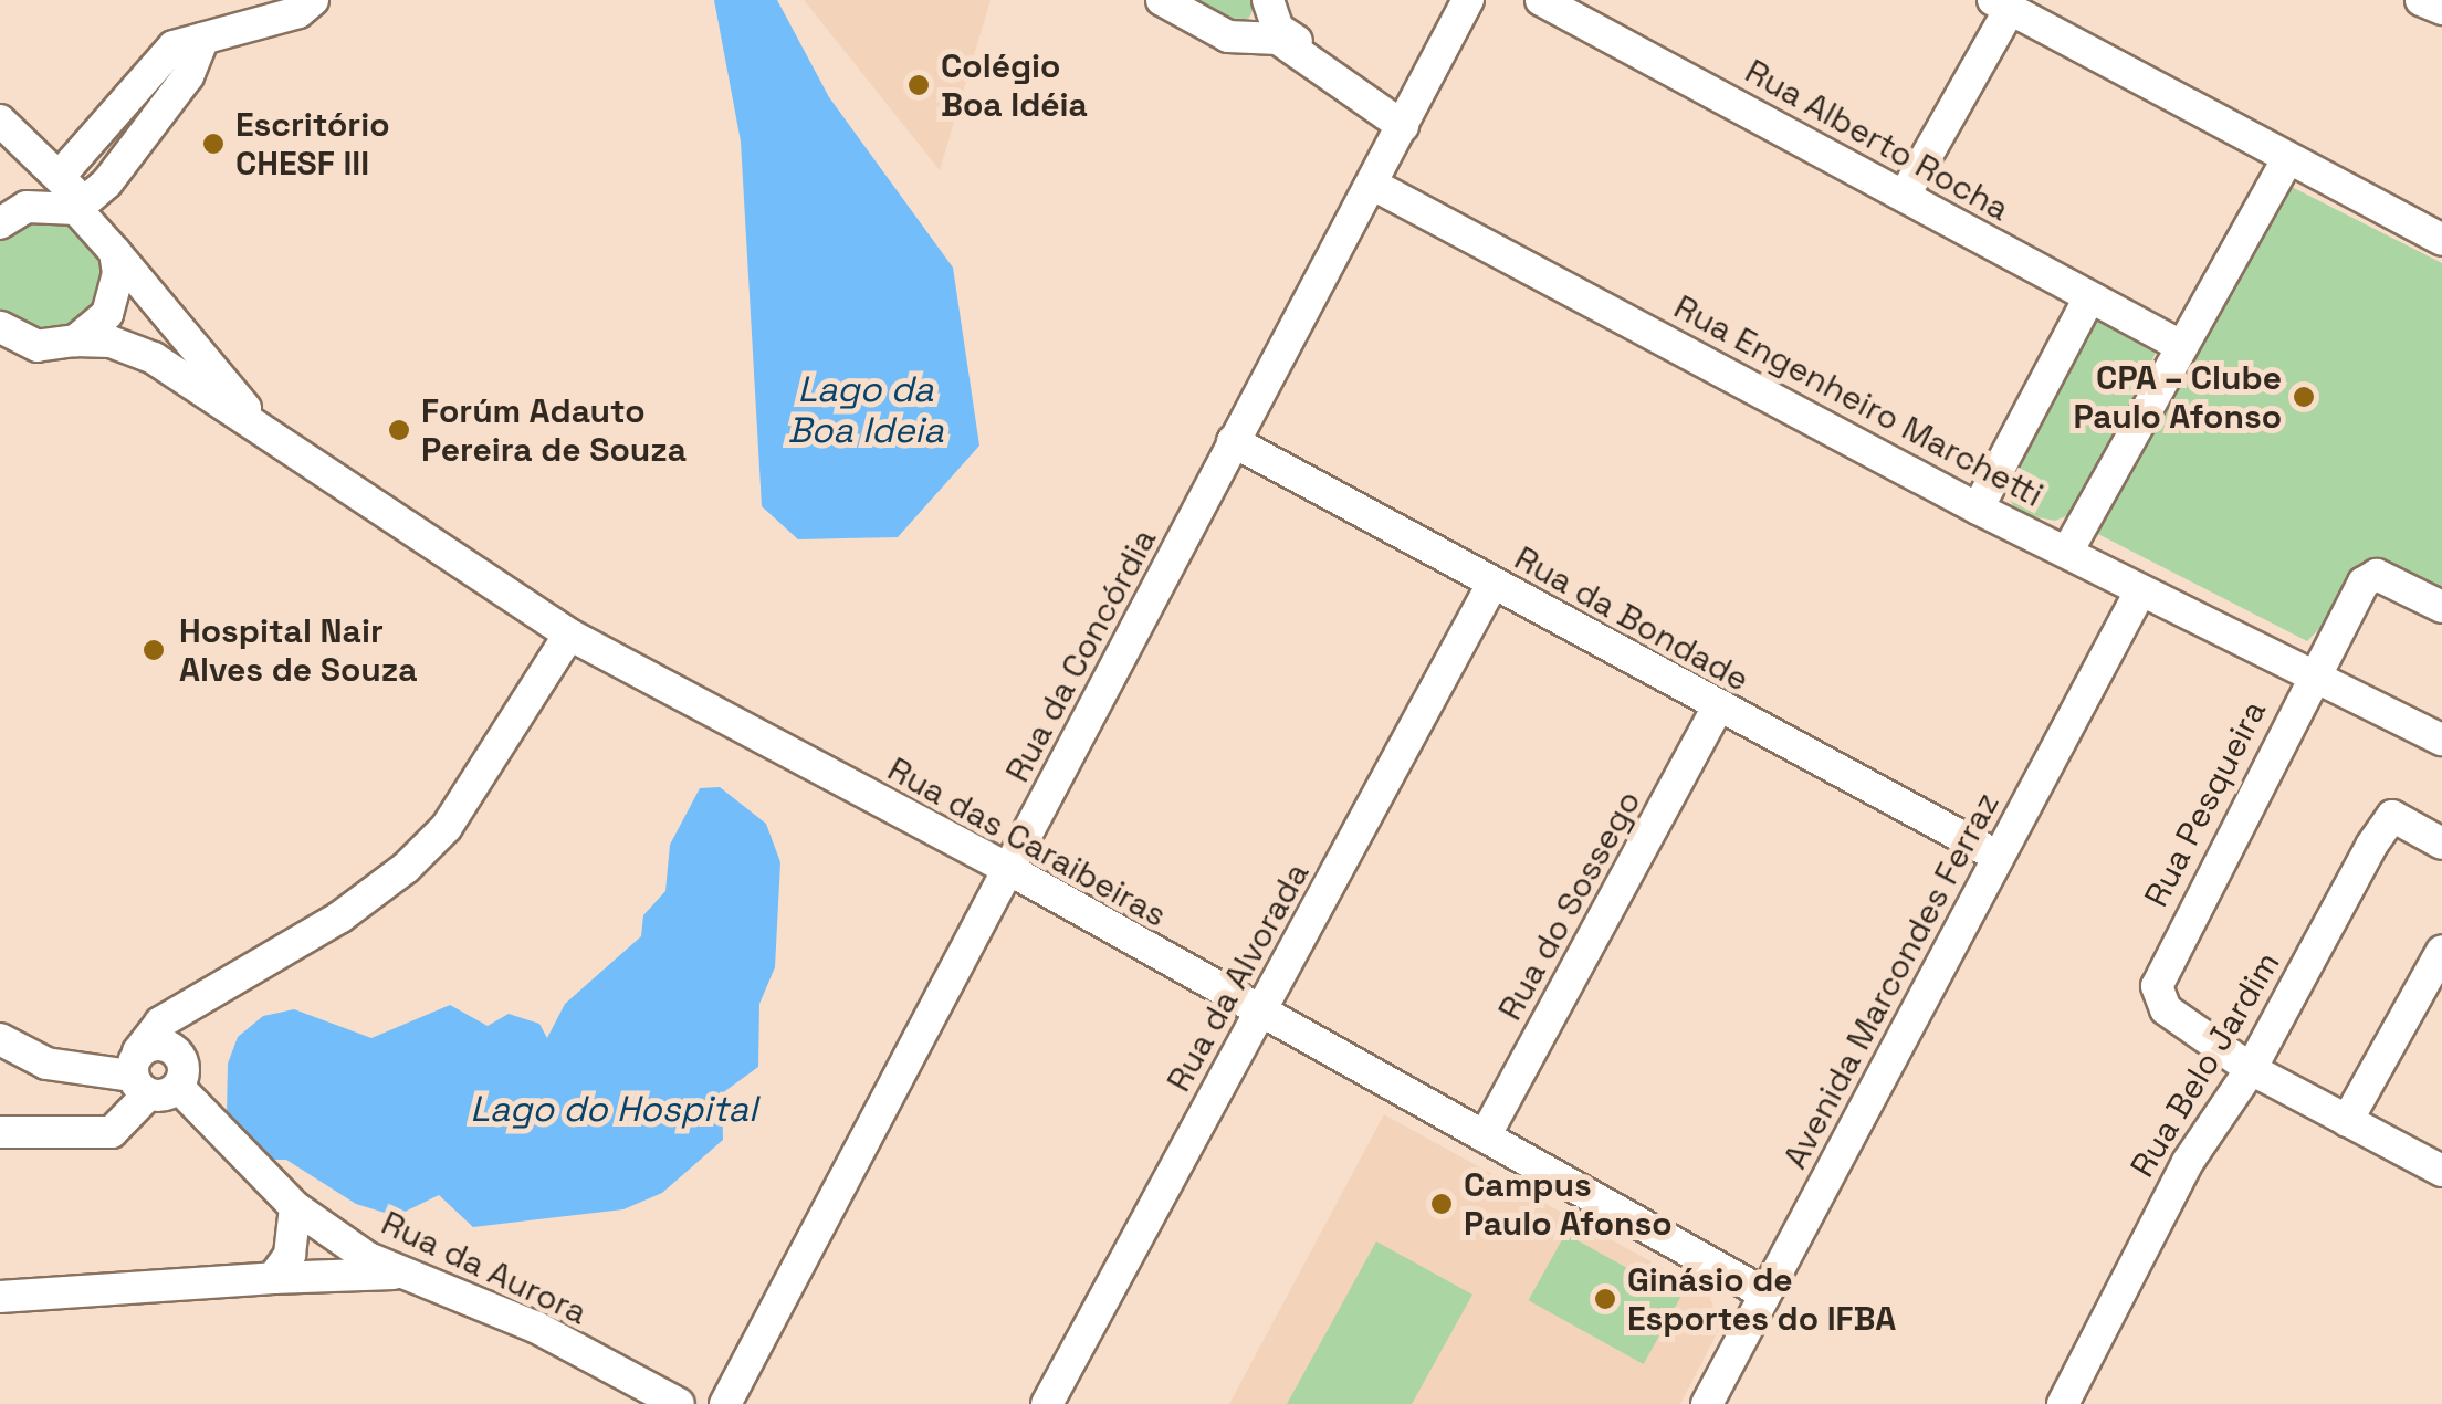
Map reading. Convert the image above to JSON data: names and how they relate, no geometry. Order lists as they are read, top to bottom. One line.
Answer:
{"streets":{"street":["Rua Alberto Rocha","Rua Engenheiro Marchetti","Rua da Bondade","Rua da Concórdia","Rua Pesqueira","Rua das Caraibeiras","Rua do Sossego","Rua da Alvorada","Avenida Marcondes Ferraz","Rua Belo Jardim","Rua da Aurora"]},"crossings":[["Rua Engenheiro Marchetti","Rua da Concórdia"],["Rua Engenheiro Marchetti","Rua Pesqueira"],["Rua Engenheiro Marchetti","Avenida Marcondes Ferraz"],["Rua da Bondade","Rua da Concórdia"],["Rua da Bondade","Rua do Sossego"],["Rua da Bondade","Rua da Alvorada"],["Rua da Bondade","Avenida Marcondes Ferraz"],["Rua da Concórdia","Rua das Caraibeiras"],["Rua Pesqueira","Rua Belo Jardim"],["Rua das Caraibeiras","Rua do Sossego"],["Rua das Caraibeiras","Rua da Alvorada"],["Rua das Caraibeiras","Avenida Marcondes Ferraz"]],"water":["Lago da Boa Ideia","Lago do Hospital"],"places":["Colégio Boa Idéia","Escritório CHESF III","CPA – Clube Paulo Afonso","Forúm Adauto Pereira de Souza","Hospital Nair Alves de Souza","Campus Paulo Afonso","Ginásio de Esportes do IFBA"]}
